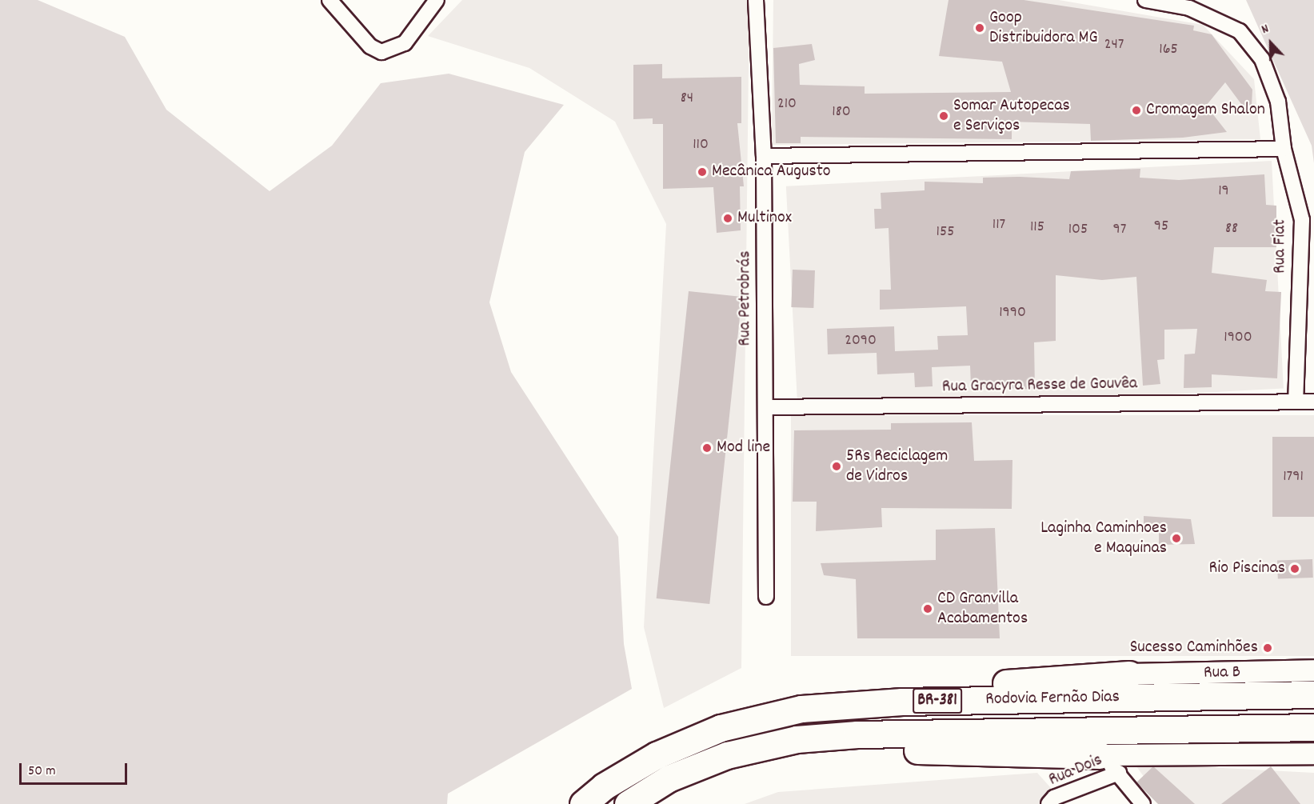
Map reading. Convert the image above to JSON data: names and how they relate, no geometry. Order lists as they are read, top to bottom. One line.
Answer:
{"streets":{"highway":["Rodovia Fernão Dias","BR-381"],"street":["Rua Fiat","Rua Petrobrás","Rua Gracyra Resse de Gouvêa","Rua B","Rua Dois"]},"crossings":[["Rua Fiat","Rua Gracyra Resse de Gouvêa"],["Rua Petrobrás","Rua Gracyra Resse de Gouvêa"],["Rodovia Fernão Dias","BR-381"]],"places":["Goop Distribuidora MG","Cromagem Shalon","Somar Autopecas e Serviços","Mecânica Augusto","Multinox","Mod line","5Rs Reciclagem de Vidros","Laginha Caminhoes e Maquinas","Rio Piscinas","CD Granvilla Acabamentos","Sucesso Caminhões"],"house_numbers":["247","165","84","210","180","110","19","117","95","115","88","105","97","155","1990","1900","2090","1791"],"scale_bar":"50 m","north":"top"}
